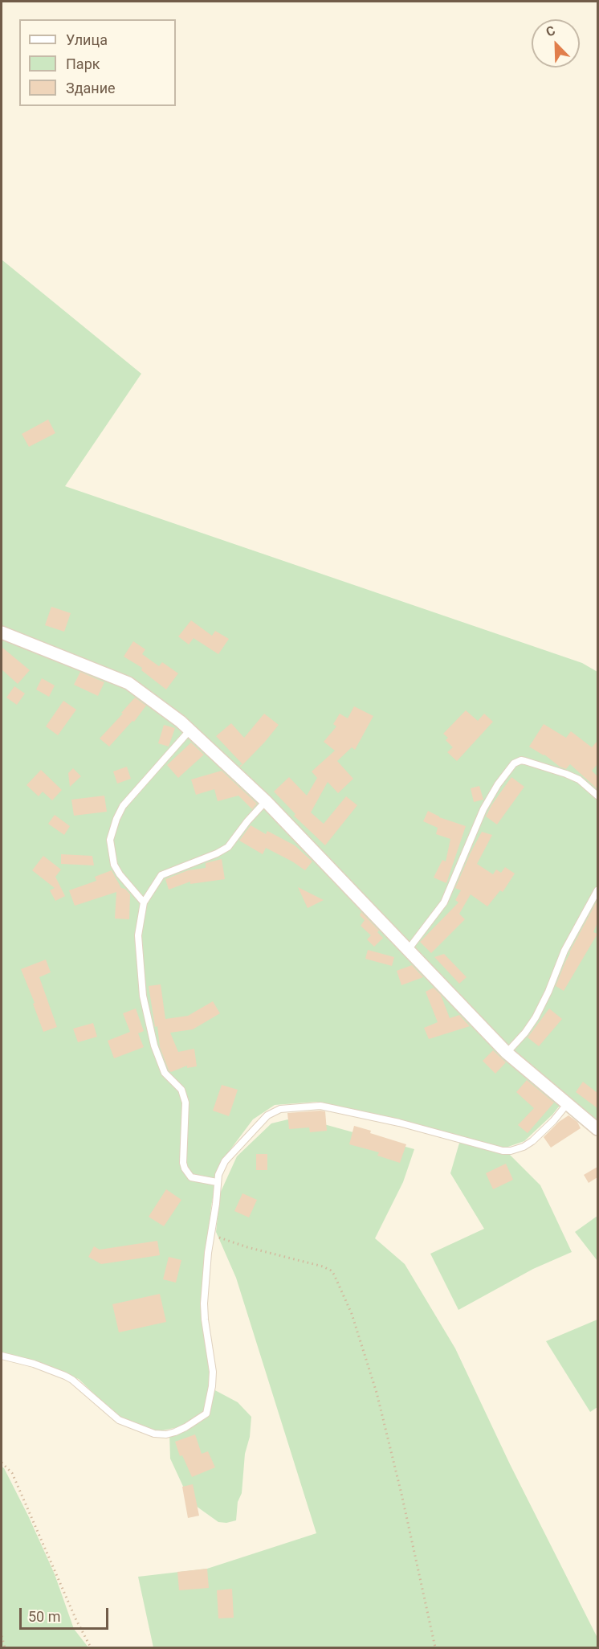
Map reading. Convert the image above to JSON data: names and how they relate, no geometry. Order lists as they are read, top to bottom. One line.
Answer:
{"legend":["Улица","Парк","Здание"],"scale_bar":"50 m","north":"top left"}
